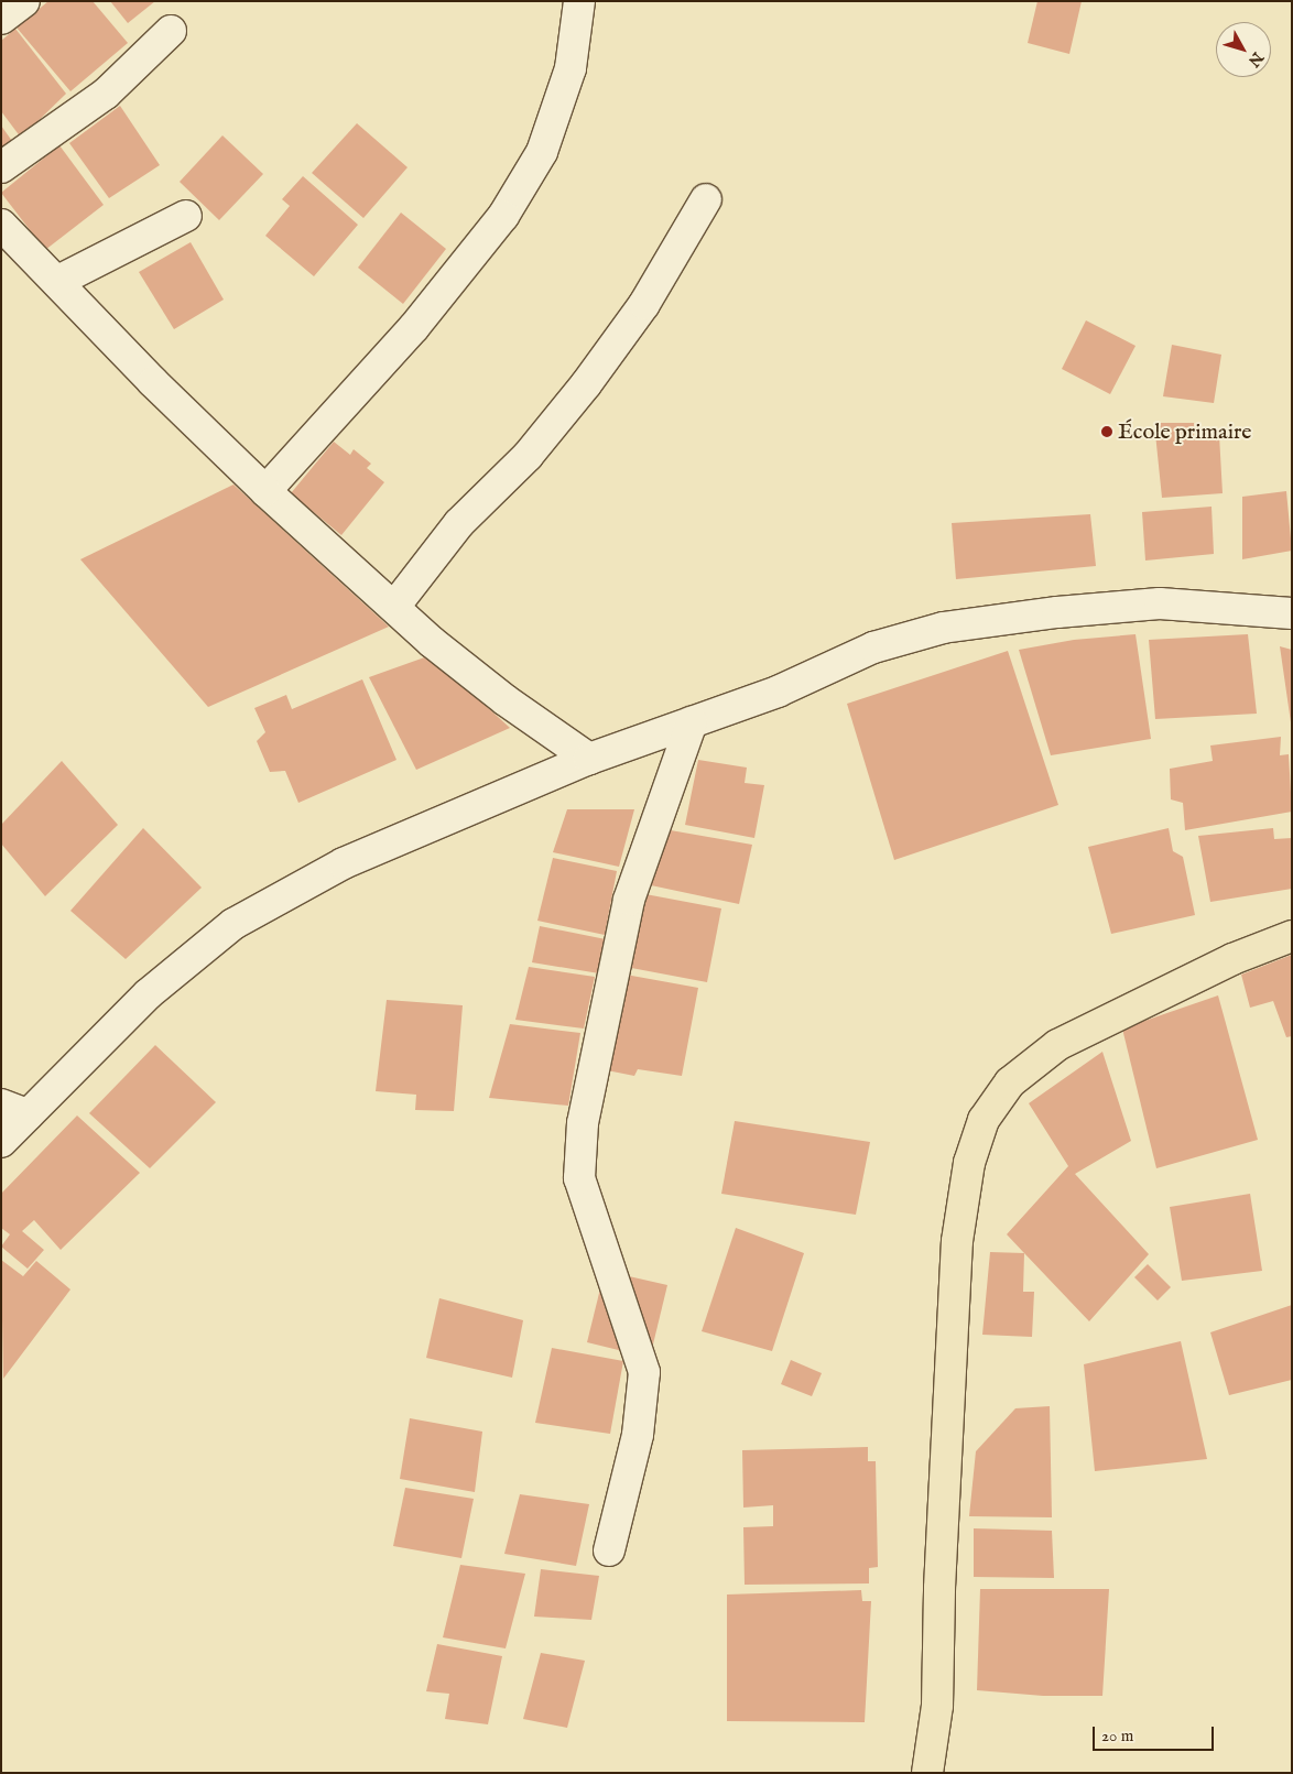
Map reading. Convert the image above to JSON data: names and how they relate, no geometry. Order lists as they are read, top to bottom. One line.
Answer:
{"places":["École primaire"],"scale_bar":"20 m","north":"bottom right"}
